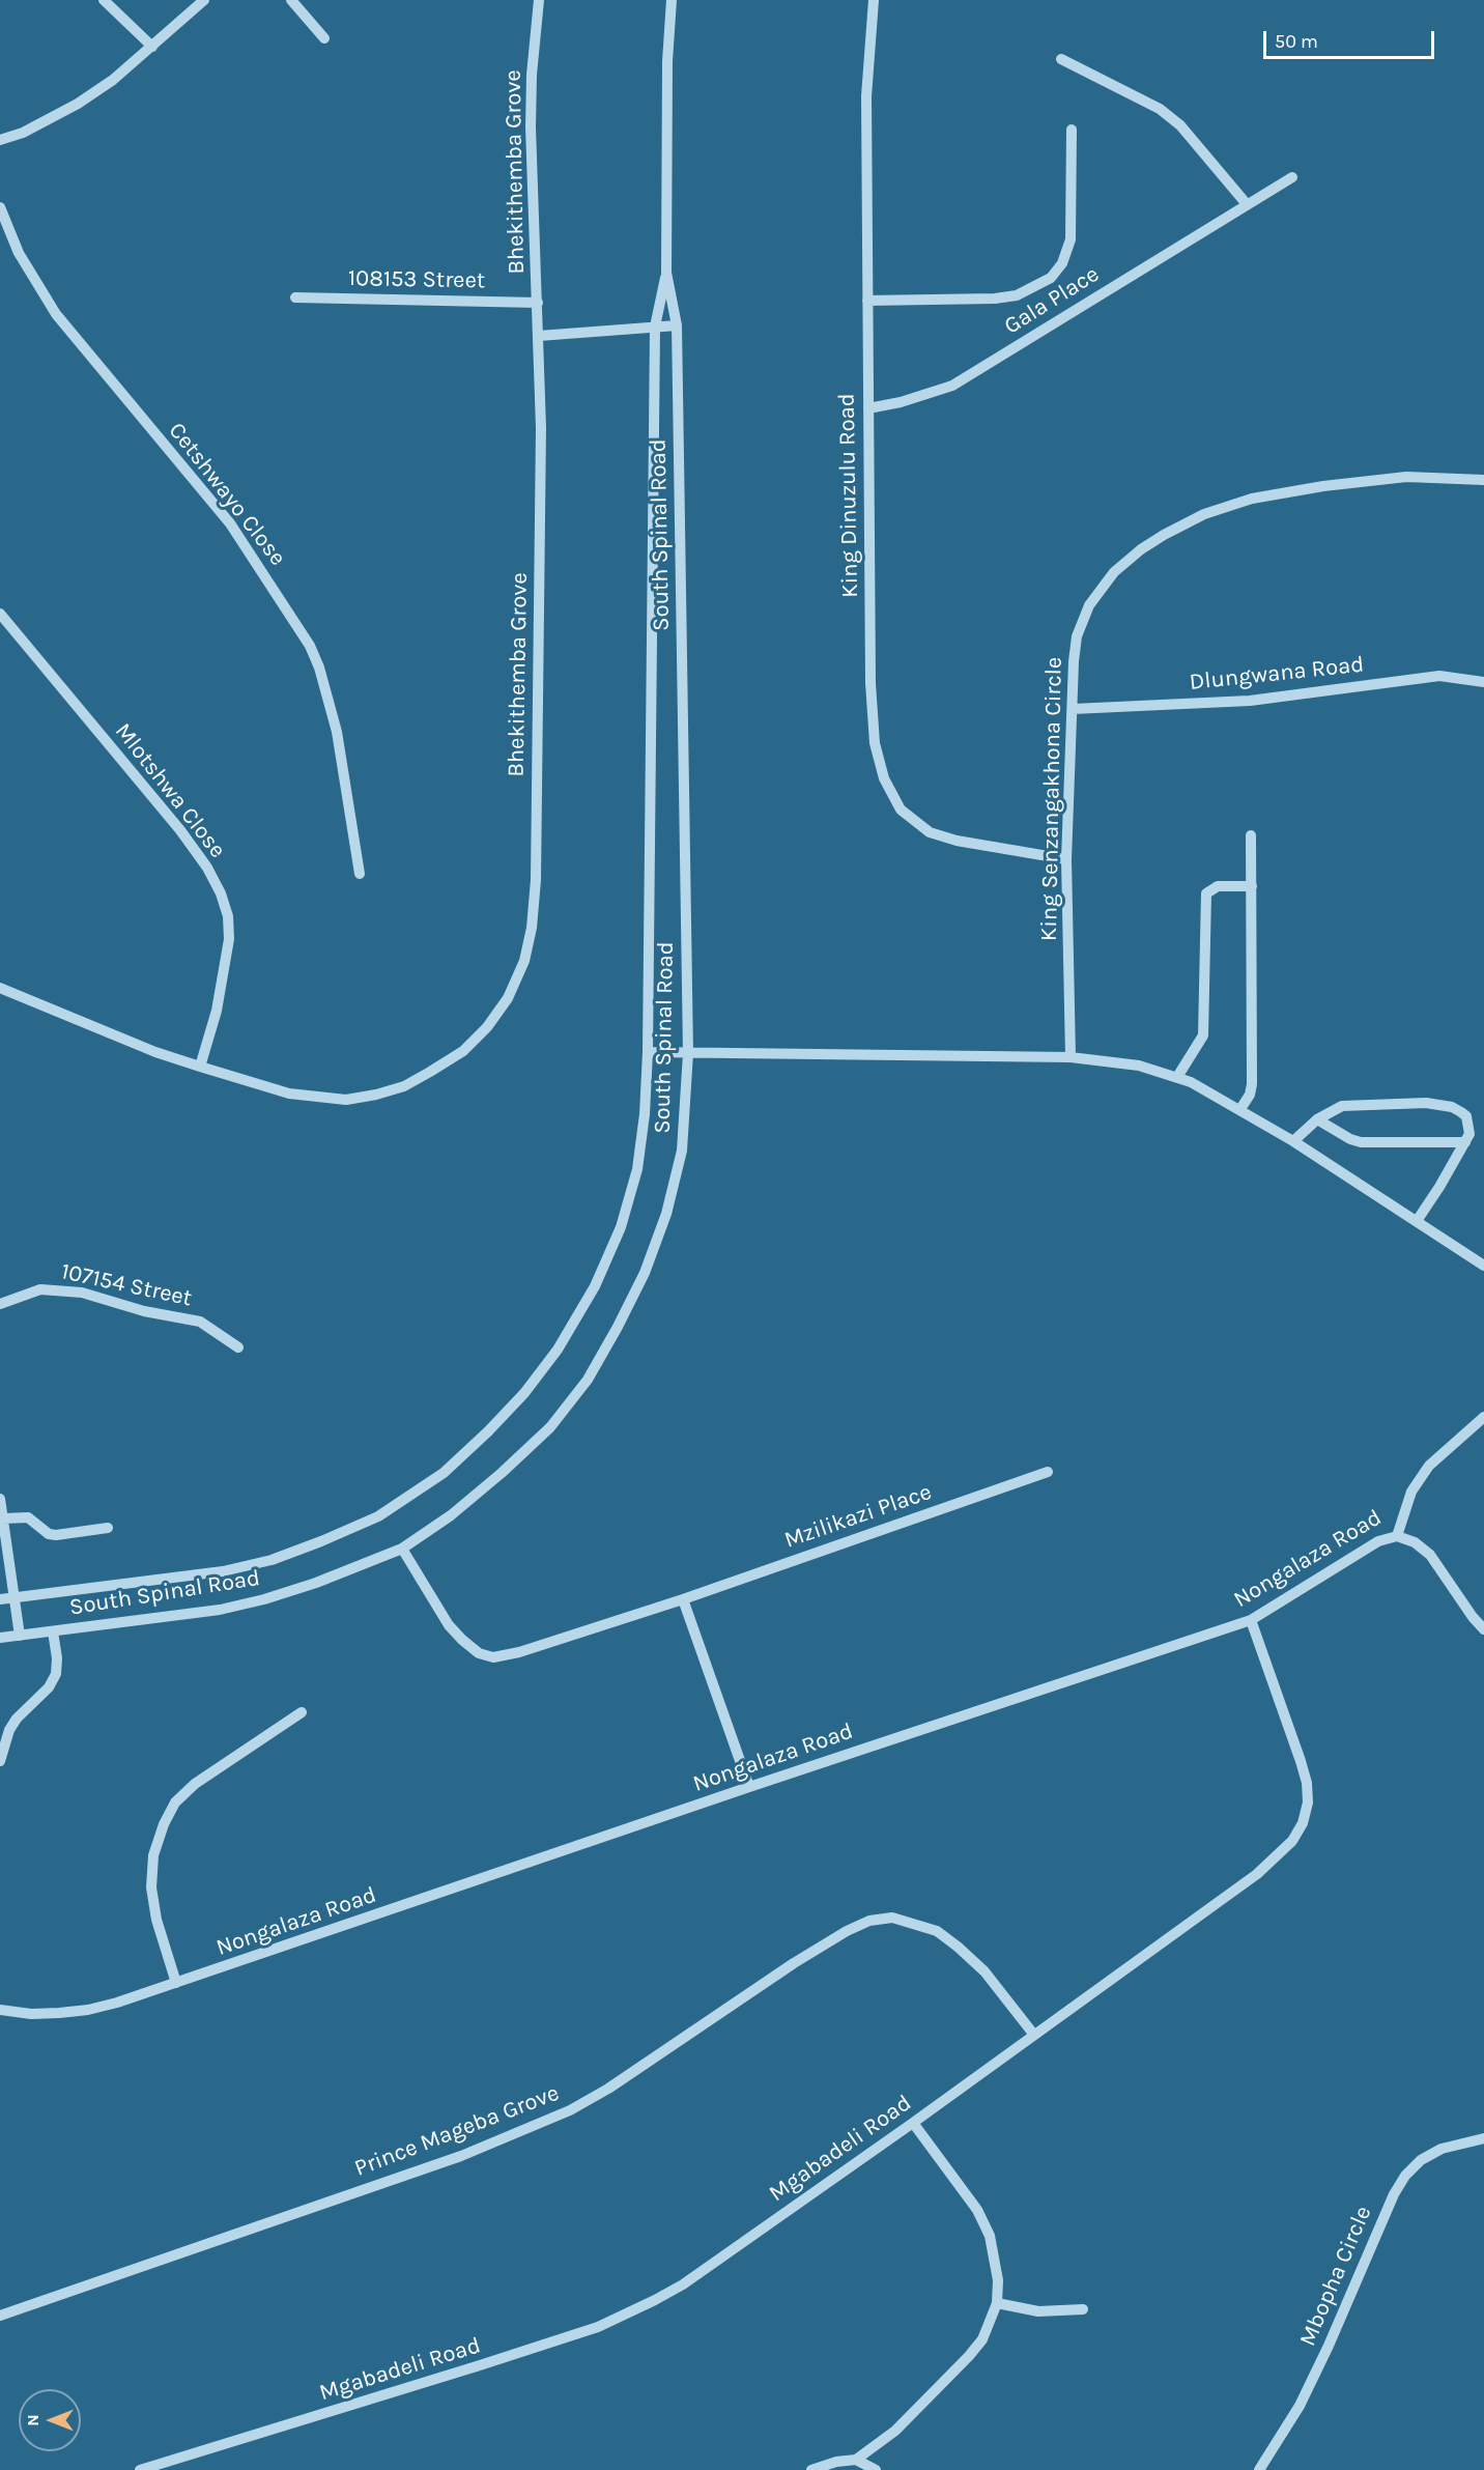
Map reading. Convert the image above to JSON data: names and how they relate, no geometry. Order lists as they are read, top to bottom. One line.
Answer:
{"streets":{"street":["Bhekithemba Grove","108153 Street","Gala Place","Cetshwayo Close","King Dinuzulu Road","South Spinal Road","Dlungwana Road","Mlotshwa Close","King Senzangakhona Circle","107154 Street","Mzilikazi Place","Nongalaza Road","Prince Mageba Grove","Mgabadeli Road","Mbopha Circle"]},"crossings":[["Bhekithemba Grove","108153 Street"],["Bhekithemba Grove","Mlotshwa Close"],["Gala Place","King Dinuzulu Road"],["King Dinuzulu Road","King Senzangakhona Circle"],["South Spinal Road","Mzilikazi Place"],["Dlungwana Road","King Senzangakhona Circle"],["Nongalaza Road","Mgabadeli Road"],["Prince Mageba Grove","Mgabadeli Road"]],"scale_bar":"50 m","north":"left"}
